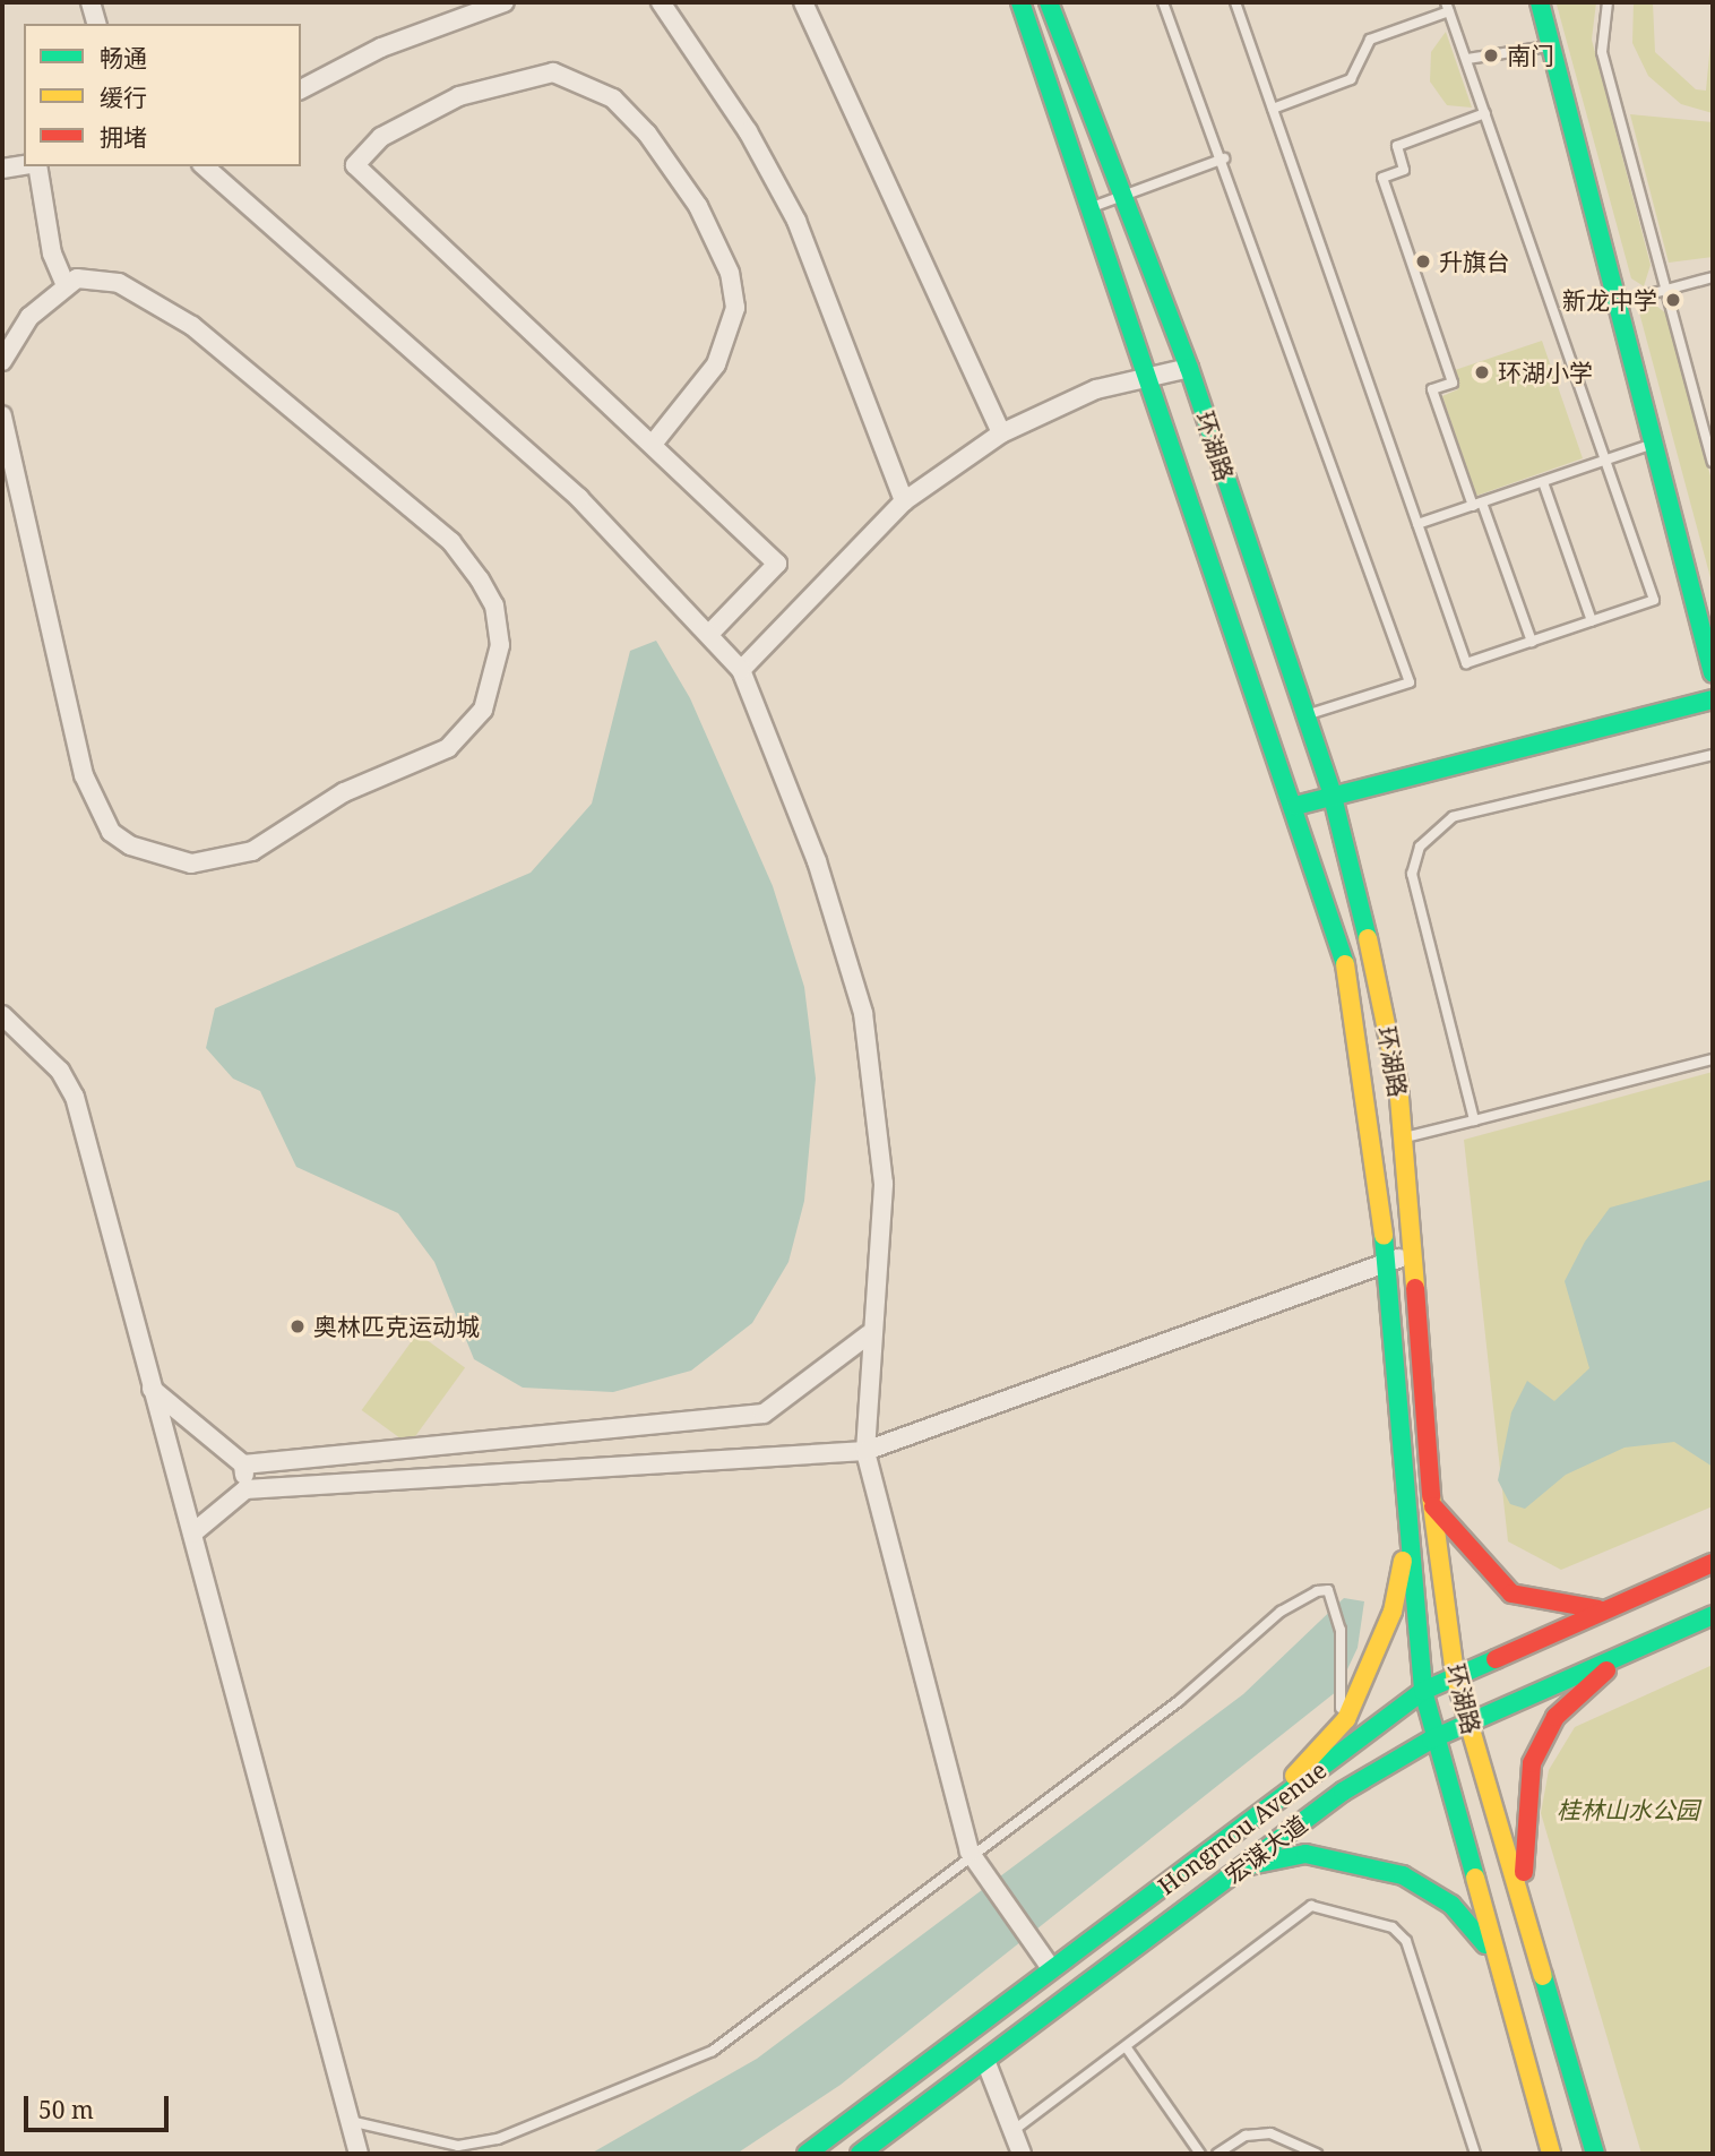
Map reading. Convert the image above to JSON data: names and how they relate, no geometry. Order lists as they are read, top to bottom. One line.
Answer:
{"streets":{"main road":["环湖路","Hongmou Avenue","宏谋大道"]},"crossings":[["环湖路","Hongmou Avenue"],["环湖路","宏谋大道"]],"parks":["桂林山水公园"],"places":["南门","升旗台","新龙中学","环湖小学","奥林匹克运动城"],"legend":["畅通","缓行","拥堵"],"scale_bar":"50 m"}
